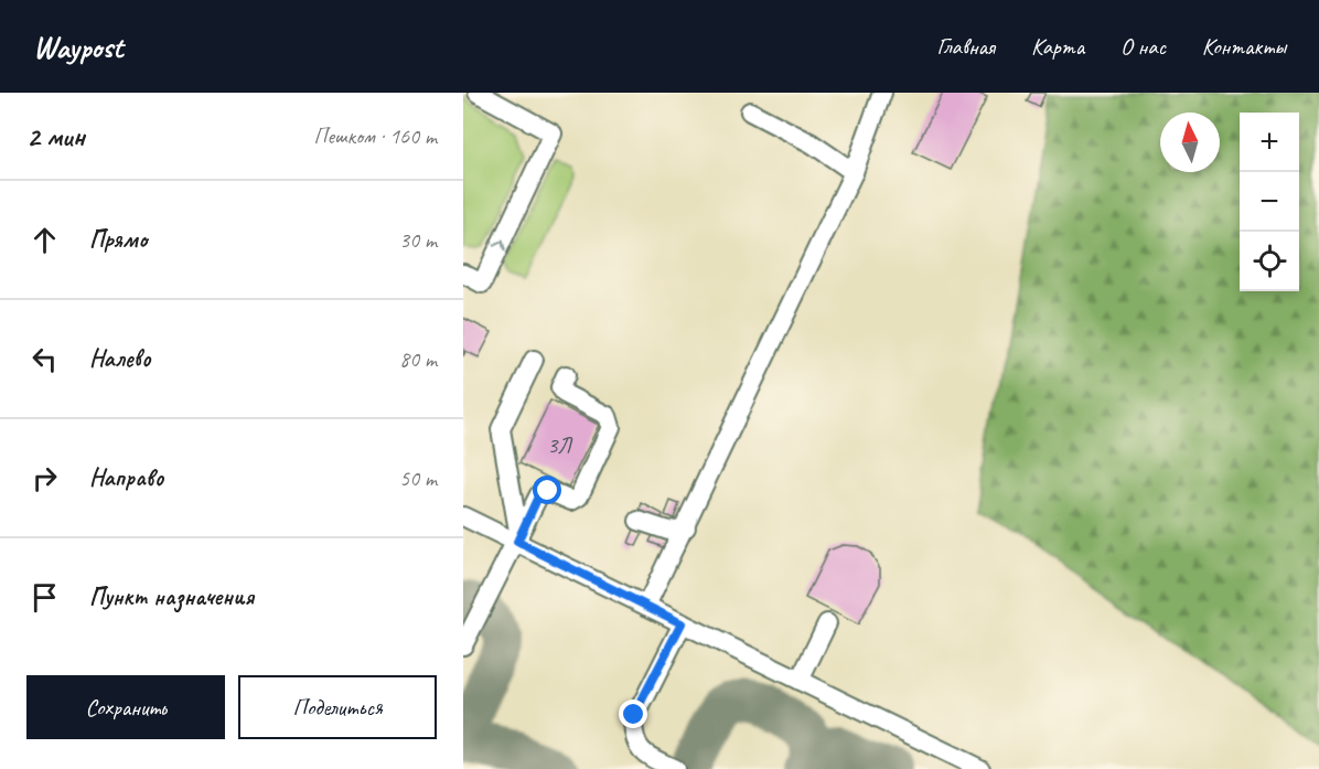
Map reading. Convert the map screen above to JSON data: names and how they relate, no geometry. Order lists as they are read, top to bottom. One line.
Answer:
{"house_numbers":["3Л"],"north":"top","page":{"header":"Waypost","nav":["Главная","Карта","О нас","Контакты"],"heading":["2 мин","Пешком · 160 m"],"map_buttons":["+","−"],"list":[["Прямо","30 m"],["Налево","80 m"],["Направо","50 m"],"Пункт назначения"],"buttons":["Сохранить","Поделиться"]}}
